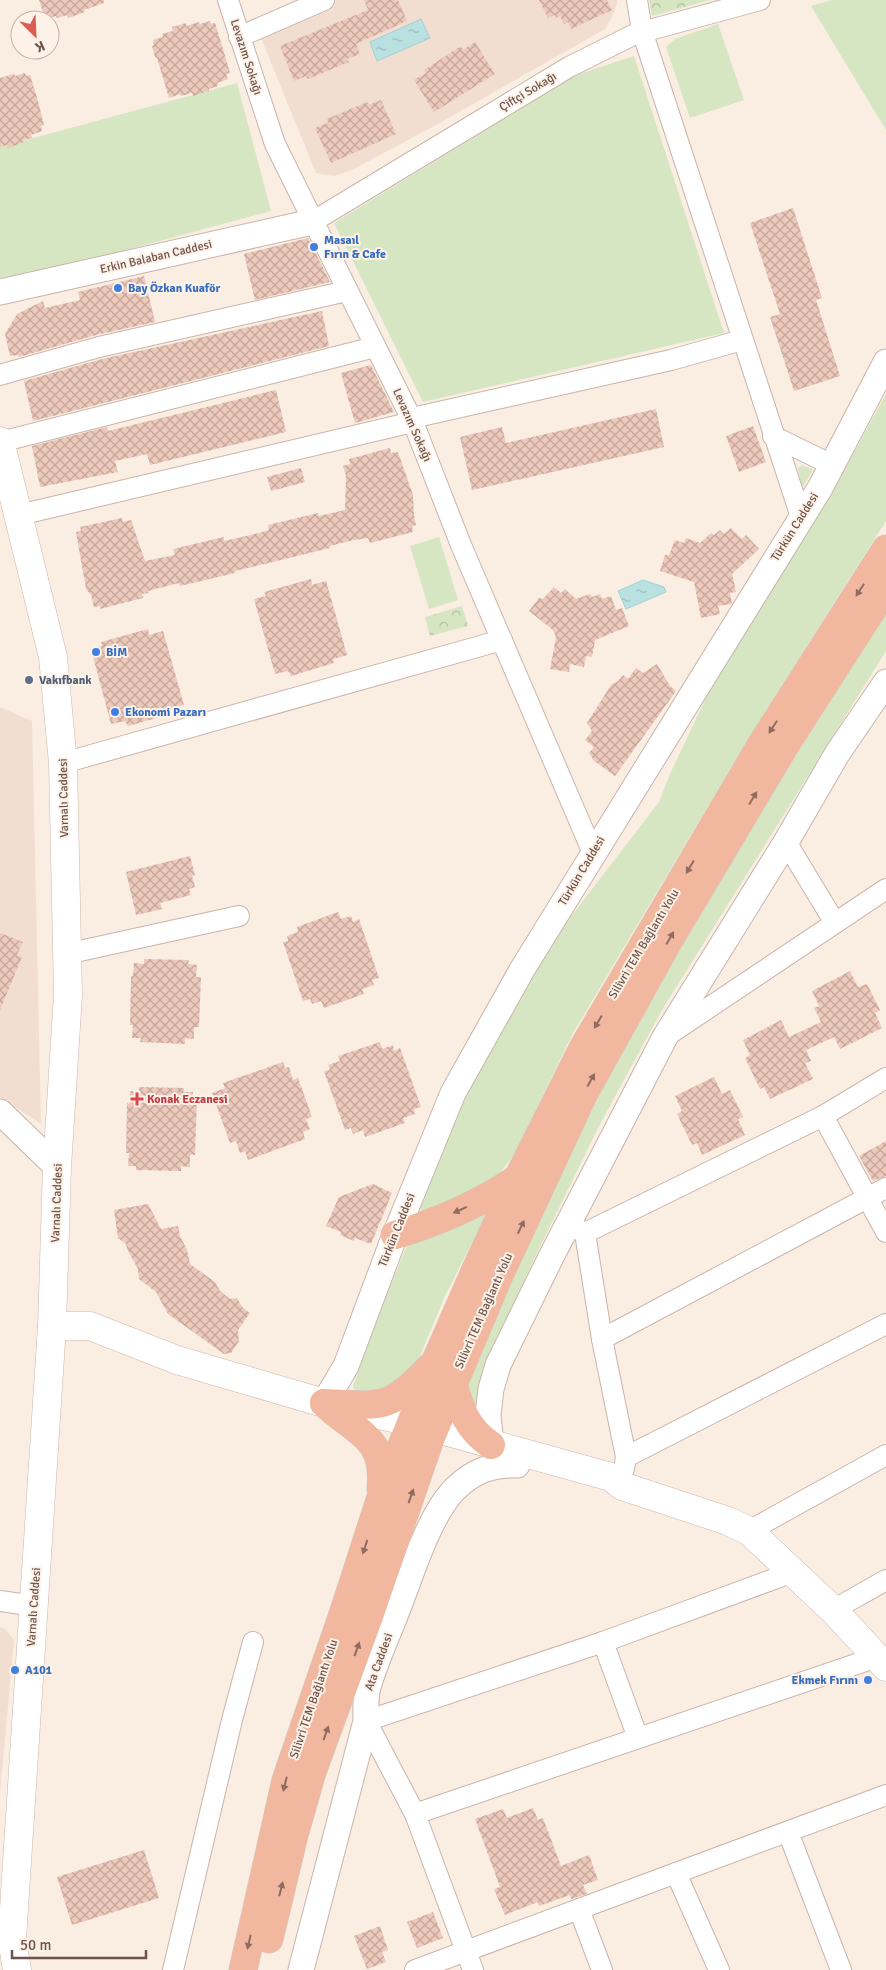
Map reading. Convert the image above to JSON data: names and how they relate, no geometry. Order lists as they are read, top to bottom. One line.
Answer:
{"streets":{"highway":["Silivri TEM Bağlantı Yolu"],"main road":["Varnalı Caddesi"],"street":["Levazım Sokağı","Çiftçi Sokağı","Erkin Balaban Caddesi","Türkün Caddesi","Ata Caddesi"]},"crossings":[["Levazım Sokağı","Çiftçi Sokağı"],["Levazım Sokağı","Erkin Balaban Caddesi"],["Levazım Sokağı","Türkün Caddesi"],["Çiftçi Sokağı","Erkin Balaban Caddesi"]],"places":{"other":["Masaıl Fırın & Cafe","Bay Özkan Kuaför","BİM","Vakıfbank","Ekonomi Pazarı","A101","Ekmek Fırını"],"health":["Konak Eczanesi"]},"scale_bar":"50 m","north":"bottom right"}
